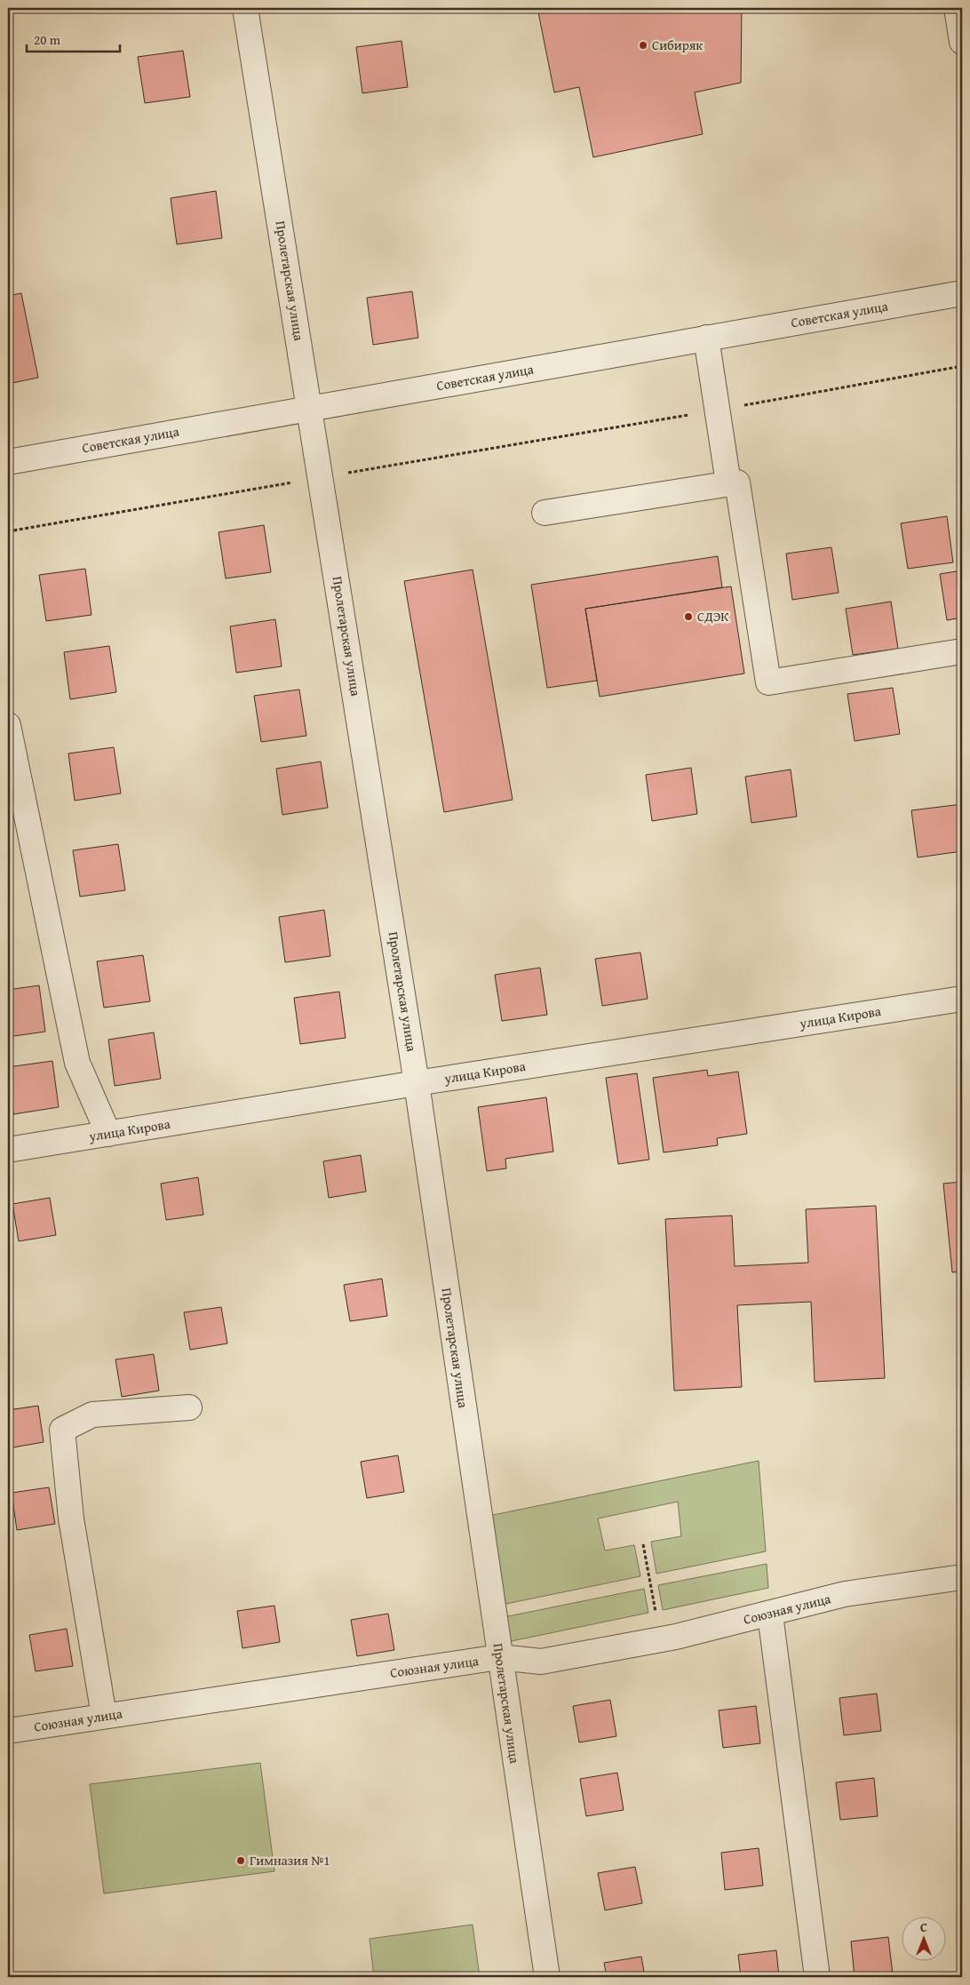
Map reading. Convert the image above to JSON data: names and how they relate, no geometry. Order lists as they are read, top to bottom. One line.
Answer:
{"streets":{"street":["Пролетарская улица","Советская улица","улица Кирова","Союзная улица"]},"crossings":[["Пролетарская улица","Советская улица"],["Пролетарская улица","улица Кирова"],["Пролетарская улица","Союзная улица"]],"places":["Сибиряк","СДЭК","Гимназия №1"],"scale_bar":"20 m","north":"top"}
